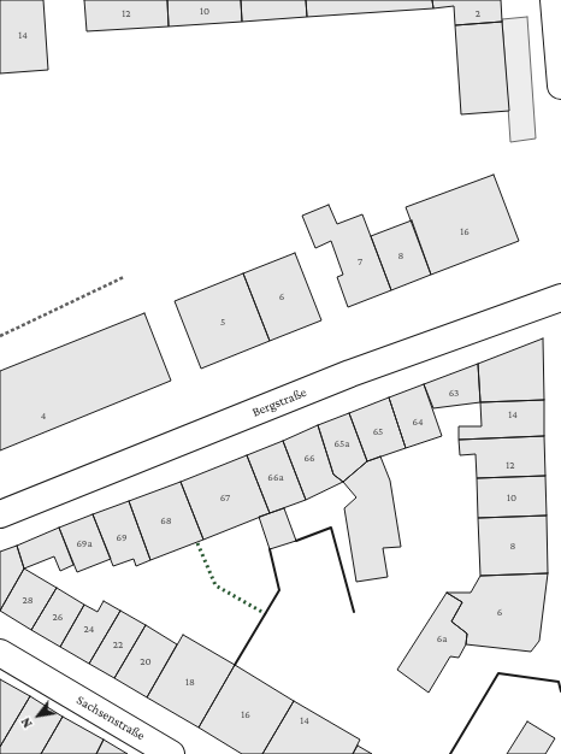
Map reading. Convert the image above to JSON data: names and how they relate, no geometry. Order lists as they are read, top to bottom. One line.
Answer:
{"streets":{"street":["Bergstraße","Sachsenstraße"]},"house_numbers":["10","12","2","14","16","8","7","6","5","63","14","4","64","65","65a","66","12","66a","67","10","68","69","69a","8","28","6","26","24","6a","22","20","18","16","14"],"north":"bottom left"}
